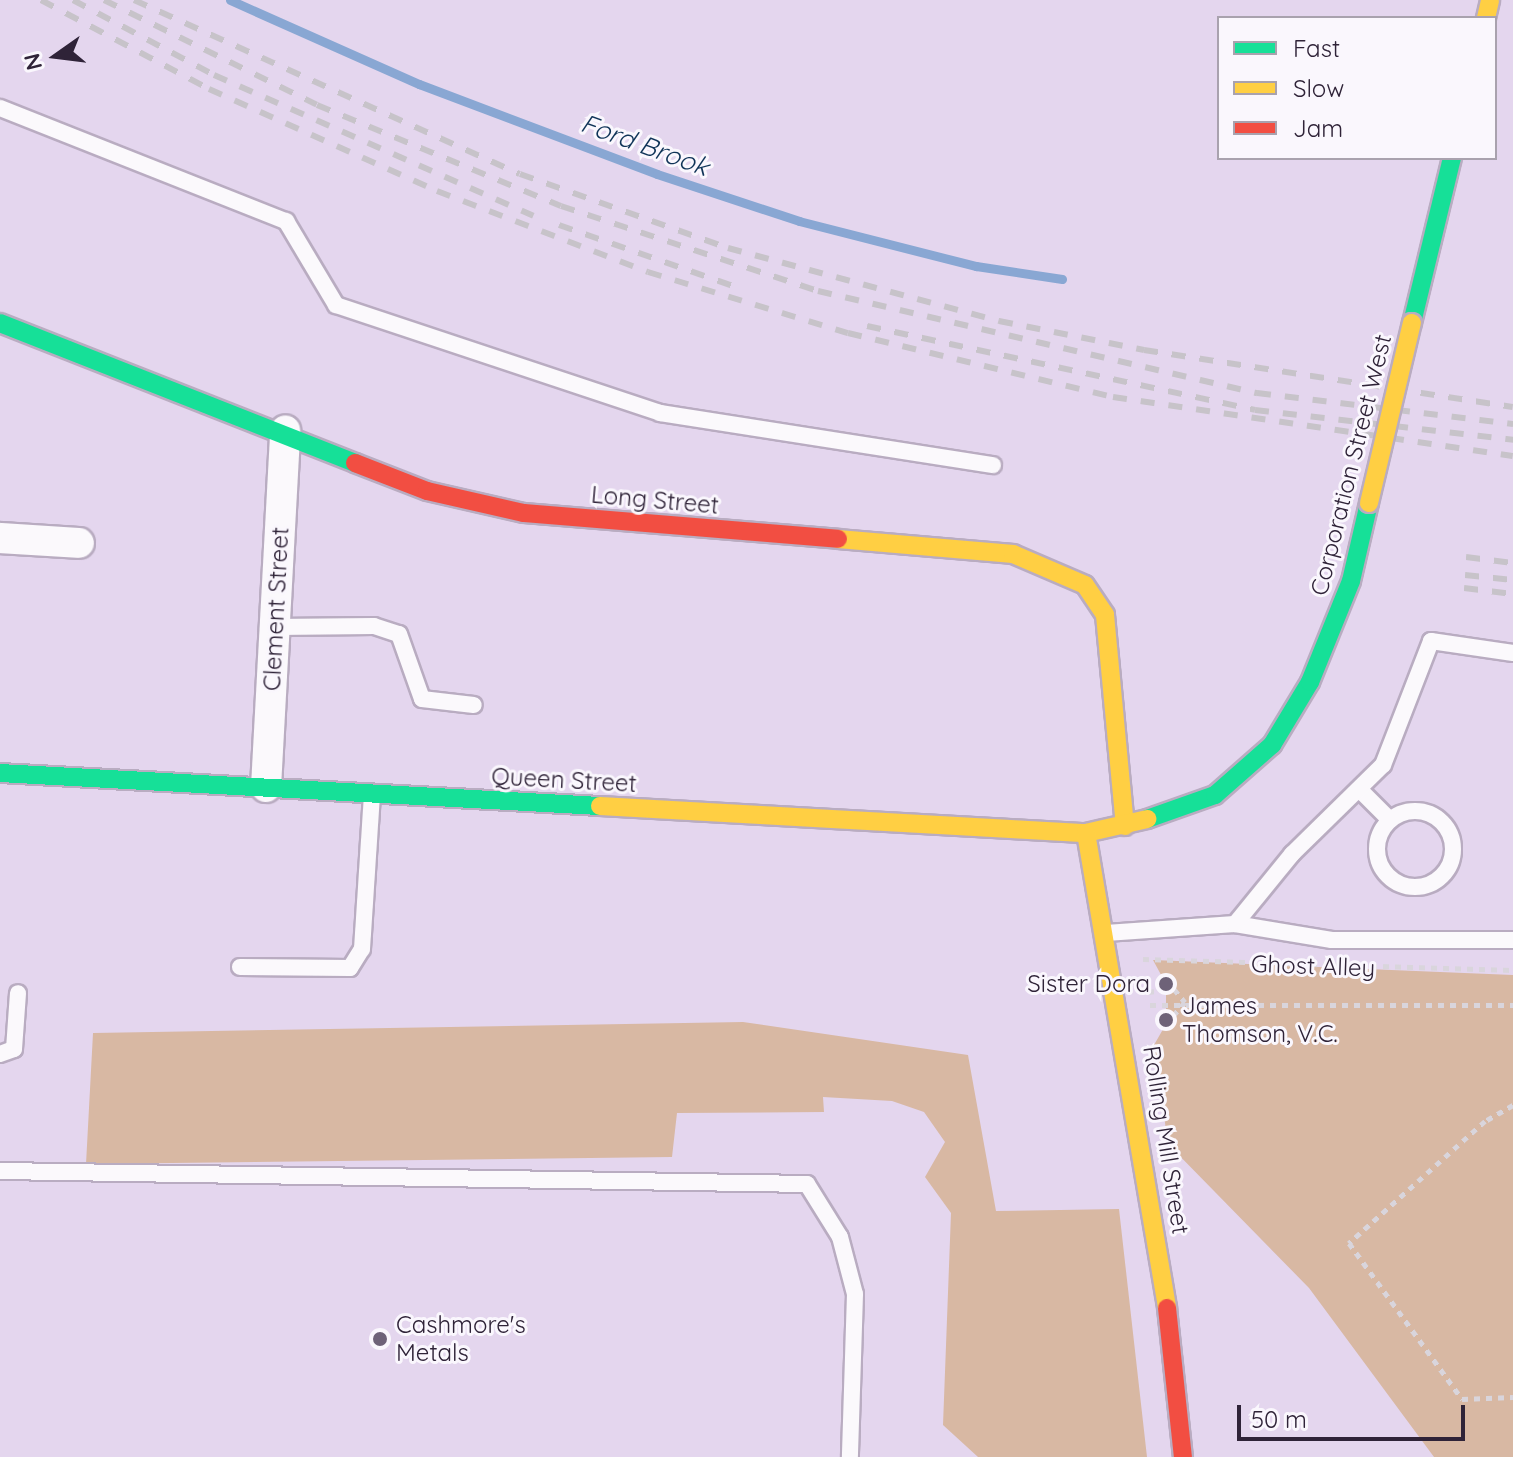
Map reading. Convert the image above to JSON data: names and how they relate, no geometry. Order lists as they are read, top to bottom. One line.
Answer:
{"streets":{"street":["Corporation Street West","Long Street","Clement Street","Queen Street","Rolling Mill Street"],"path":["Ghost Alley"]},"crossings":[["Corporation Street West","Long Street"],["Corporation Street West","Queen Street"],["Long Street","Clement Street"],["Long Street","Queen Street"],["Clement Street","Queen Street"],["Queen Street","Rolling Mill Street"],["Ghost Alley","Rolling Mill Street"]],"water":["Ford Brook"],"places":["Sister Dora","James Thomson, V.C.","Cashmore's Metals"],"legend":["Fast","Slow","Jam"],"scale_bar":"50 m","north":"left"}
